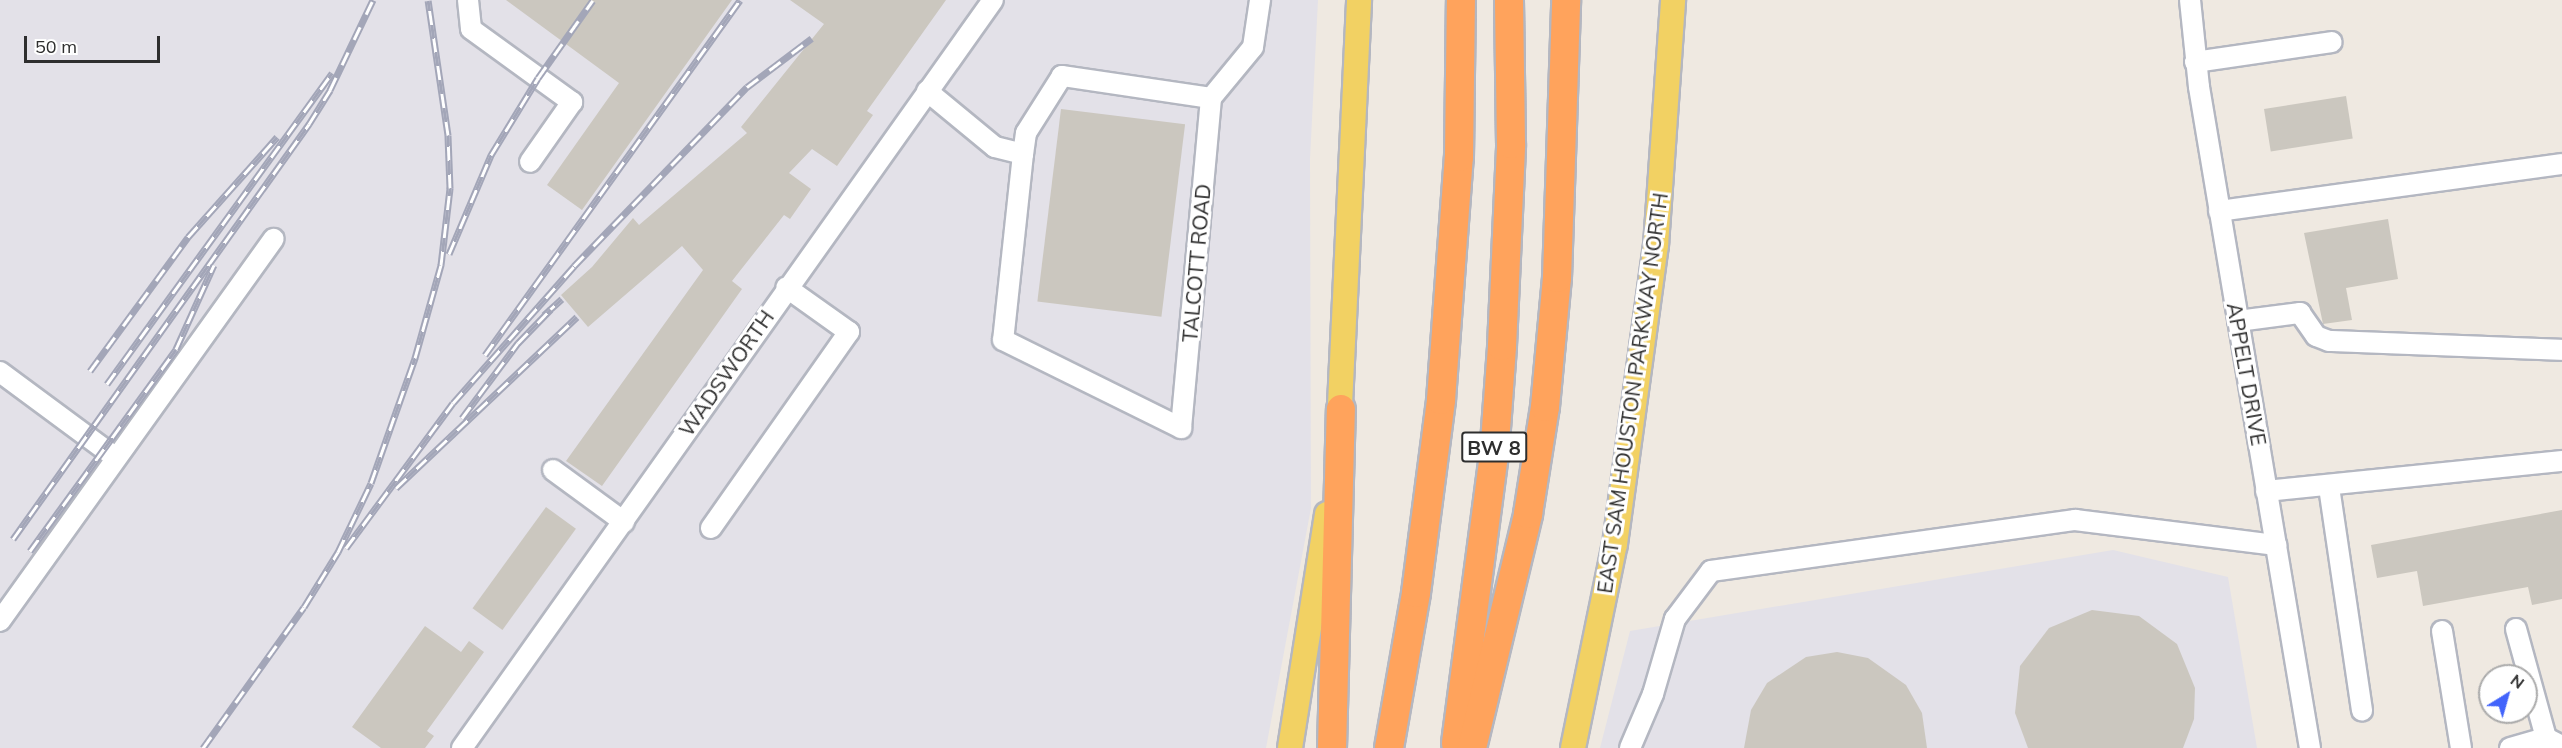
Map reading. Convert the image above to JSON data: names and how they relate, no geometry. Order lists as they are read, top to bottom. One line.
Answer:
{"streets":{"highway":["BW 8"],"main road":["EAST SAM HOUSTON PARKWAY NORTH"],"street":["TALCOTT ROAD","WADSWORTH","APPELT DRIVE"]},"scale_bar":"50 m","north":"top right"}
